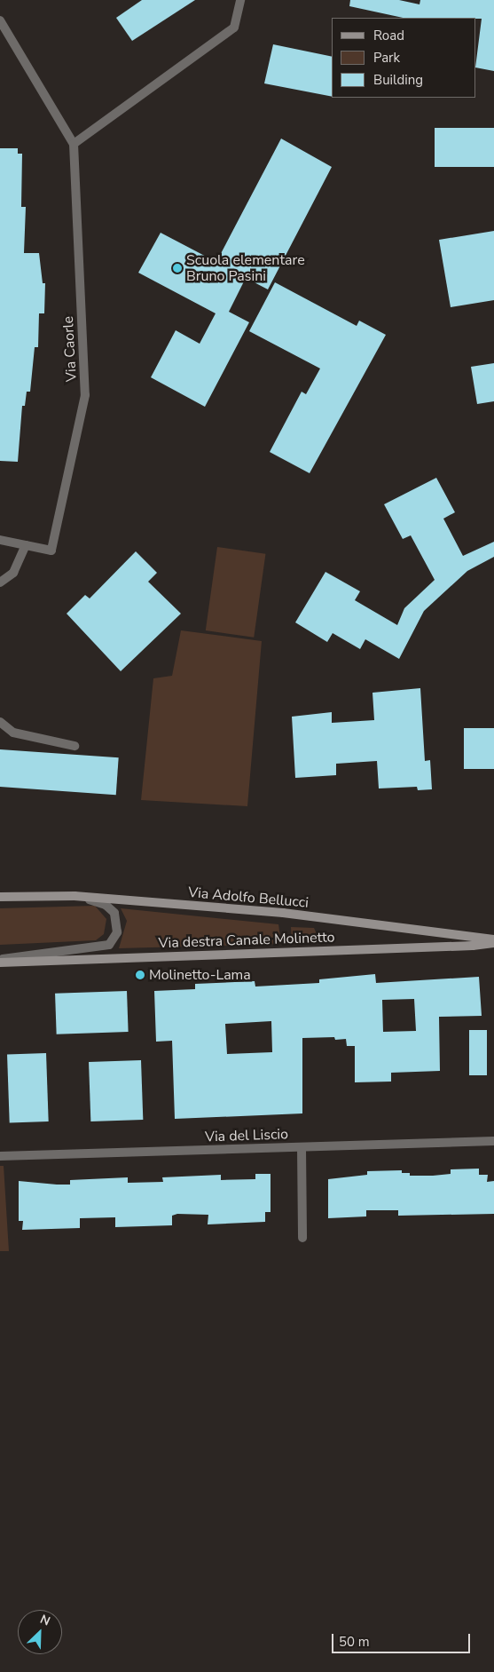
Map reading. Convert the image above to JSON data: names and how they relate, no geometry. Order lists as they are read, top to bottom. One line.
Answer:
{"streets":{"street":["Via Caorle","Via Adolfo Bellucci","Via destra Canale Molinetto","Via del Liscio"]},"crossings":[["Via Adolfo Bellucci","Via destra Canale Molinetto"]],"places":["Scuola elementare Bruno Pasini","Molinetto-Lama"],"legend":["Road","Park","Building"],"scale_bar":"50 m","north":"top right"}
